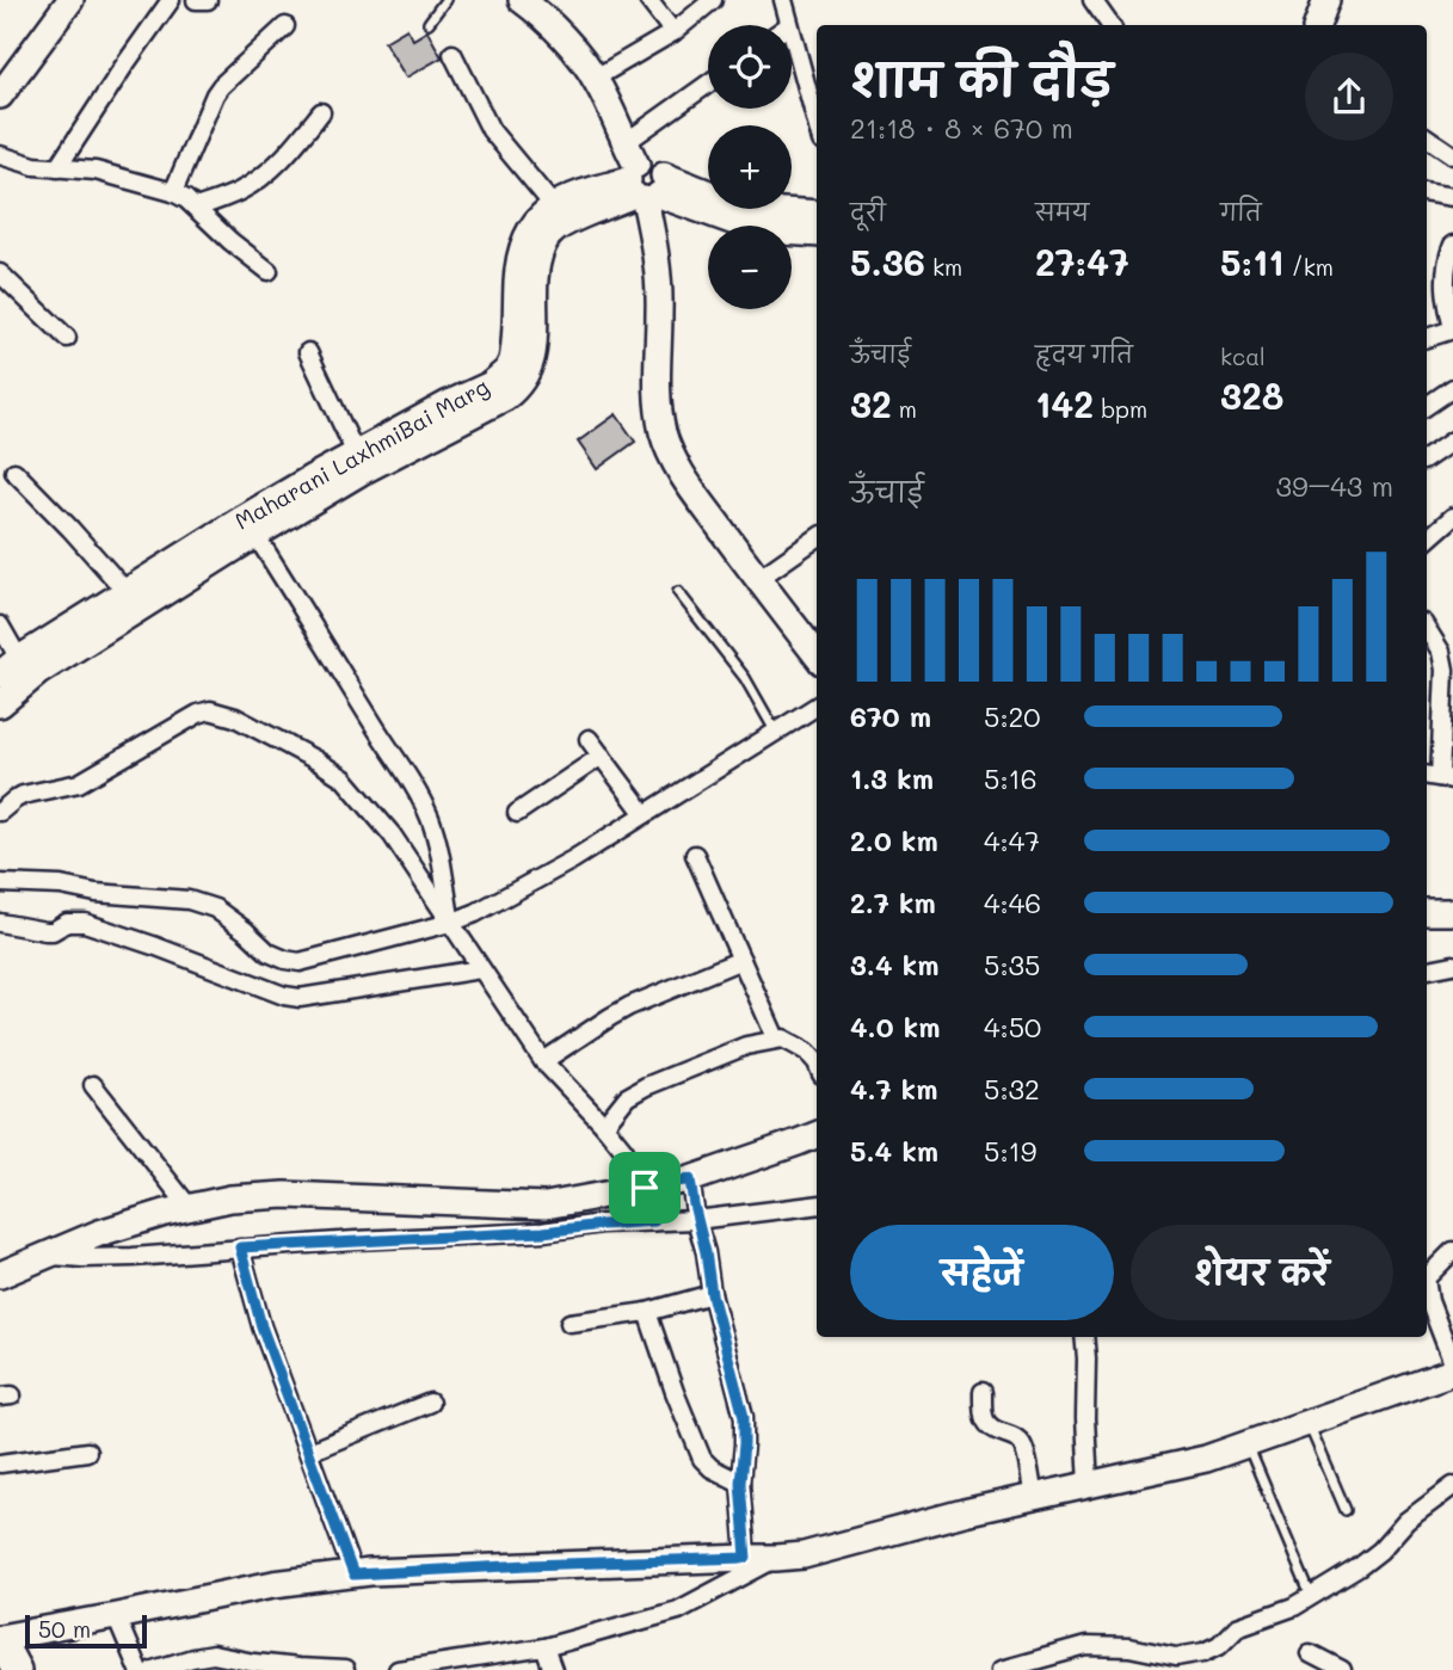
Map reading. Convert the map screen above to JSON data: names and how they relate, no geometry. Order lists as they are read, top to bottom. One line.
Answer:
{"streets":{"street":["Maharani LaxhmiBai Marg"]},"scale_bar":"50 m","page":{"map_buttons":["+","−"],"heading":["शाम की दौड़","21:18 · 8 × 670 m"],"stats":[["दूरी","5.36 km"],["समय","27:47"],["गति","5:11 /km"],["ऊँचाई","32 m"],["हृदय गति","142 bpm"],["kcal","328"]],"chart":["ऊँचाई","39–43 m"],"list":[{"name":"670 m","note":"5:20"},{"name":"1.3 km","note":"5:16"},{"name":"2.0 km","note":"4:47"},{"name":"2.7 km","note":"4:46"},{"name":"3.4 km","note":"5:35"},{"name":"4.0 km","note":"4:50"},{"name":"4.7 km","note":"5:32"},{"name":"5.4 km","note":"5:19"}],"buttons":["सहेजें","शेयर करें"],"scale":"50 m"}}
